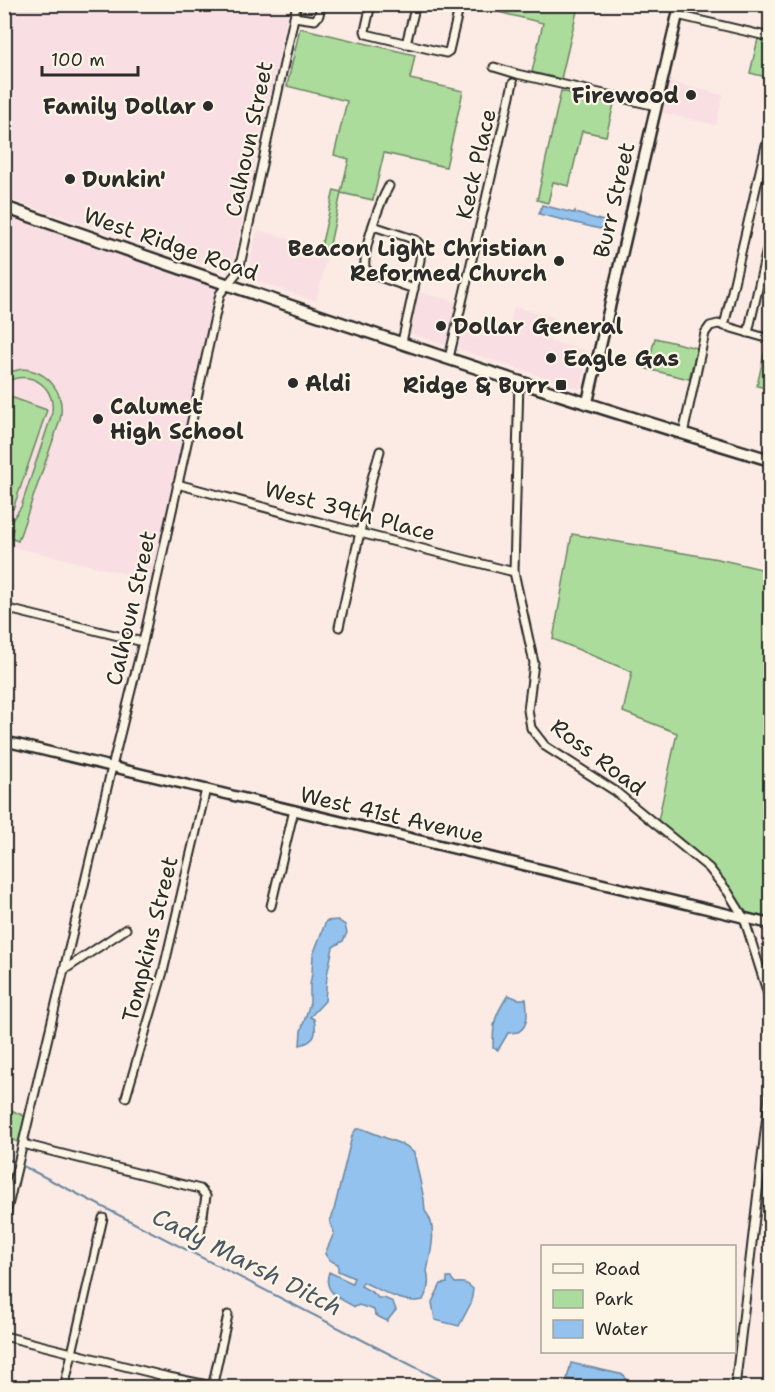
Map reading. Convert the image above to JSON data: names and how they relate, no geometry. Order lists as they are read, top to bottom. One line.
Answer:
{"streets":{"main road":["Burr Street","West Ridge Road"],"street":["Calhoun Street","Keck Place","West 39th Place","Ross Road","West 41st Avenue","Tompkins Street"]},"crossings":[["Calhoun Street","West Ridge Road"],["Calhoun Street","West 39th Place"],["Calhoun Street","West 41st Avenue"],["Keck Place","West Ridge Road"],["Burr Street","West Ridge Road"],["West Ridge Road","Ross Road"],["West 39th Place","Ross Road"],["Ross Road","West 41st Avenue"],["West 41st Avenue","Tompkins Street"]],"water":["Cady Marsh Ditch"],"places":{"other":["Firewood","Family Dollar","Dunkin'","Beacon Light Christian Reformed Church","Dollar General","Eagle Gas","Aldi","Calumet High School"],"transit":["Ridge & Burr"]},"legend":["Road","Park","Water"],"scale_bar":"100 m"}
